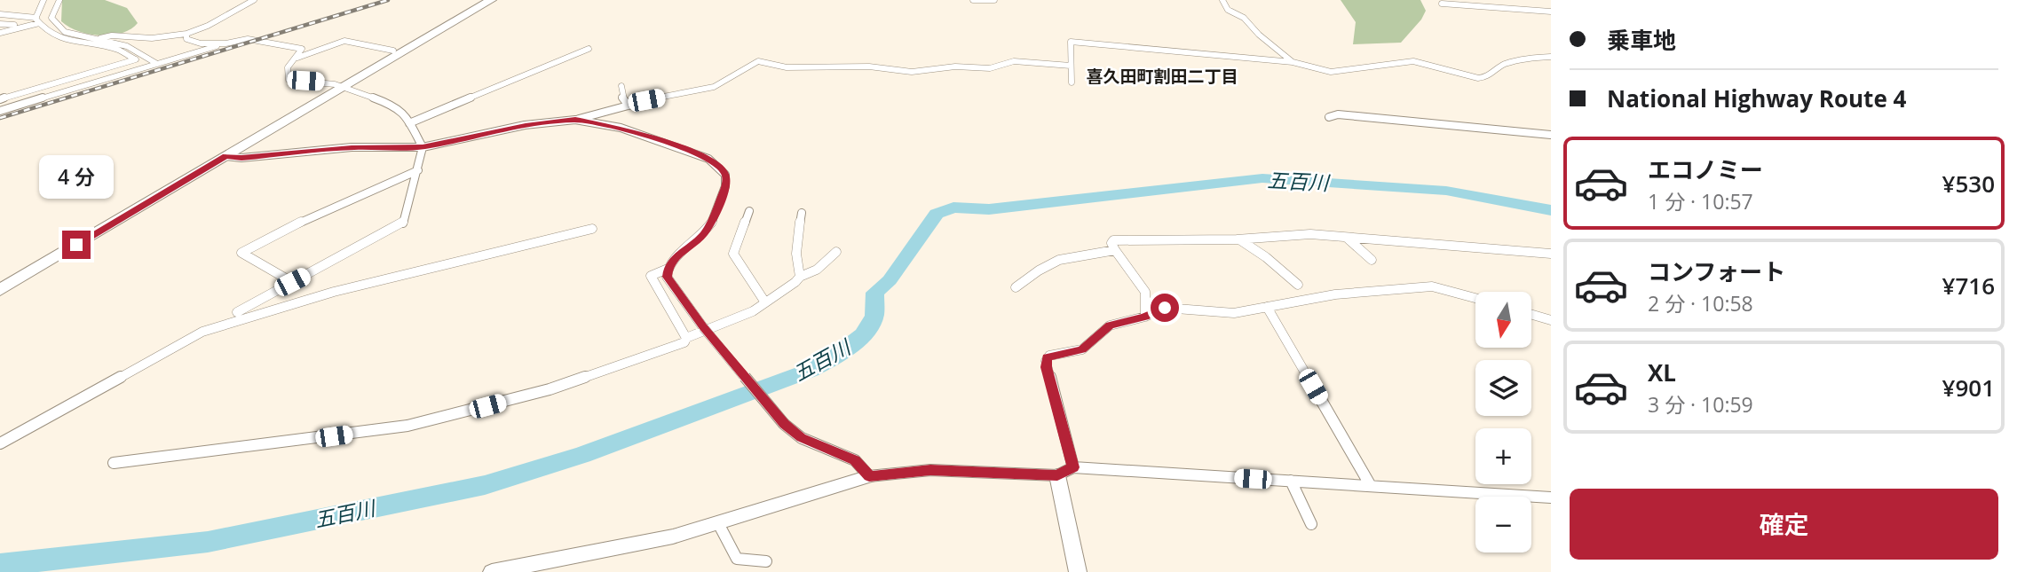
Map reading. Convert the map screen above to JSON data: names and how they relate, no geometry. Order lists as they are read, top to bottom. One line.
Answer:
{"districts":["喜久田町割田二丁目"],"water":["五百川"],"north":"bottom","page":{"banner":["乗車地","National Highway Route 4"],"list":[{"name":"エコノミー","note":"1 分 · 10:57","value":"¥530"},{"name":"コンフォート","note":"2 分 · 10:58","value":"¥716"},{"name":"XL","note":"3 分 · 10:59","value":"¥901"}],"bubble":"4 分","map_buttons":["+","−"],"buttons":"確定"}}
